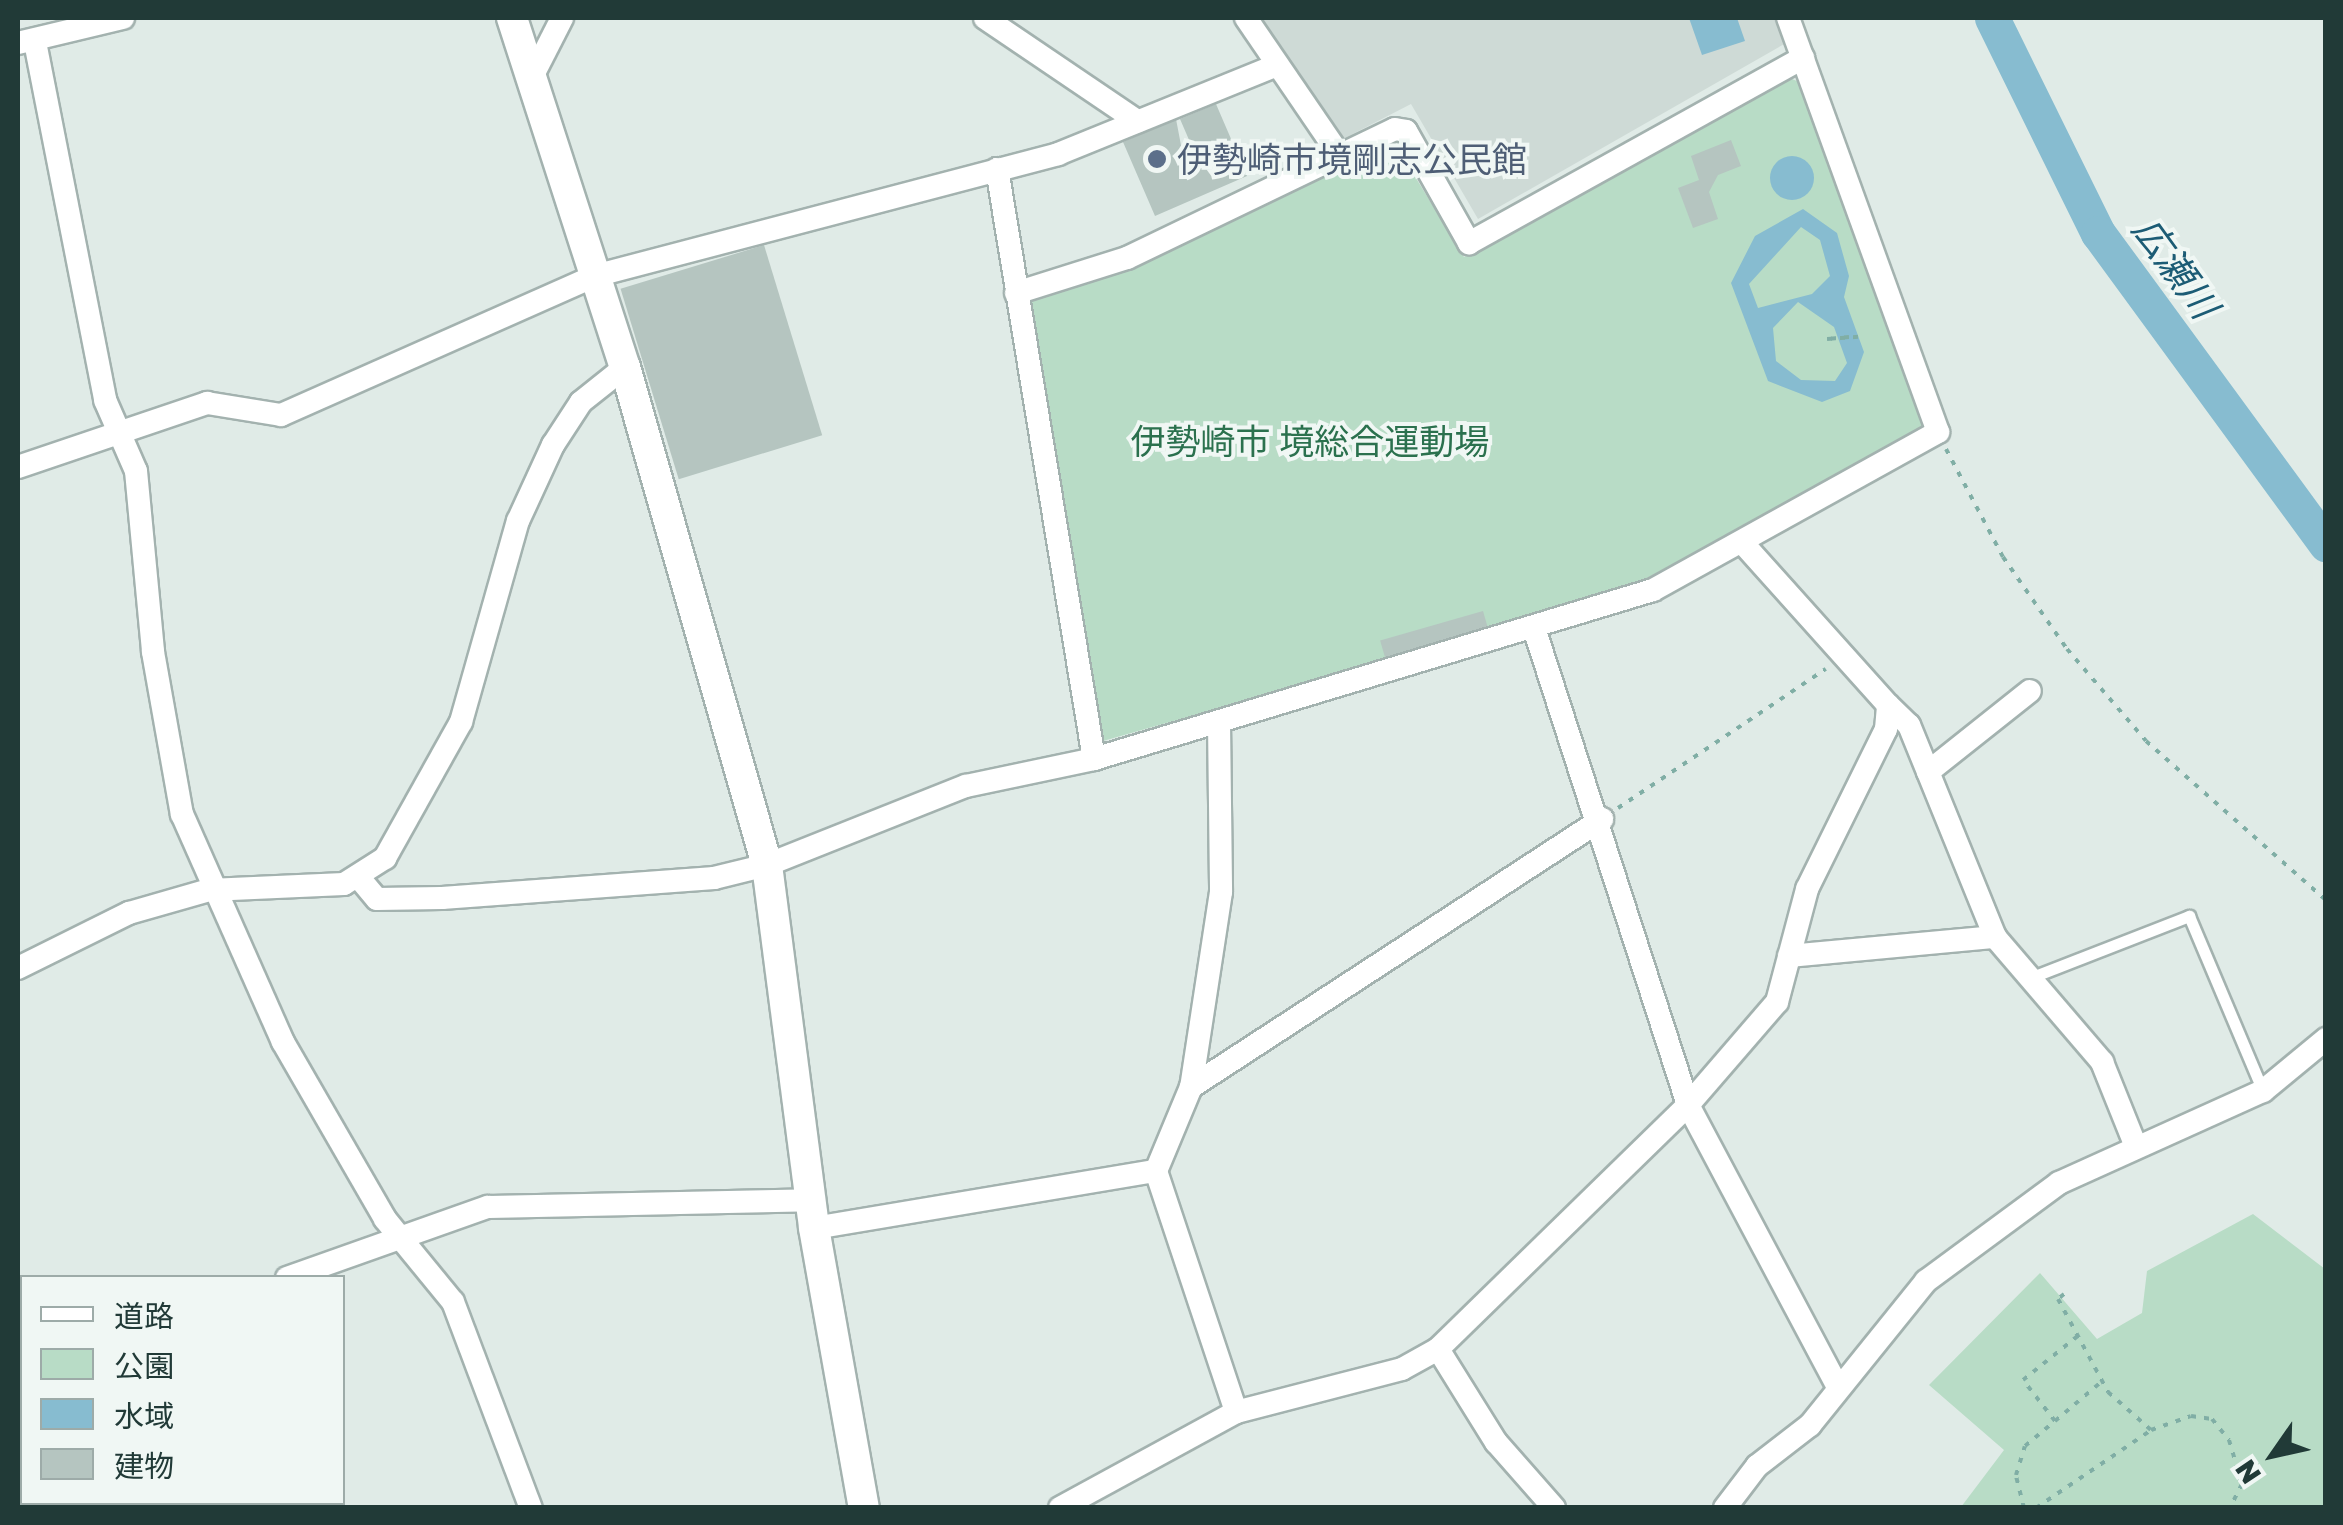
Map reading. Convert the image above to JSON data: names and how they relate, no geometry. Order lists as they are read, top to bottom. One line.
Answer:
{"water":["広瀬川"],"parks":["伊勢崎市 境総合運動場"],"places":["伊勢崎市境剛志公民館"],"legend":["道路","公園","水域","建物"],"north":"bottom left"}
